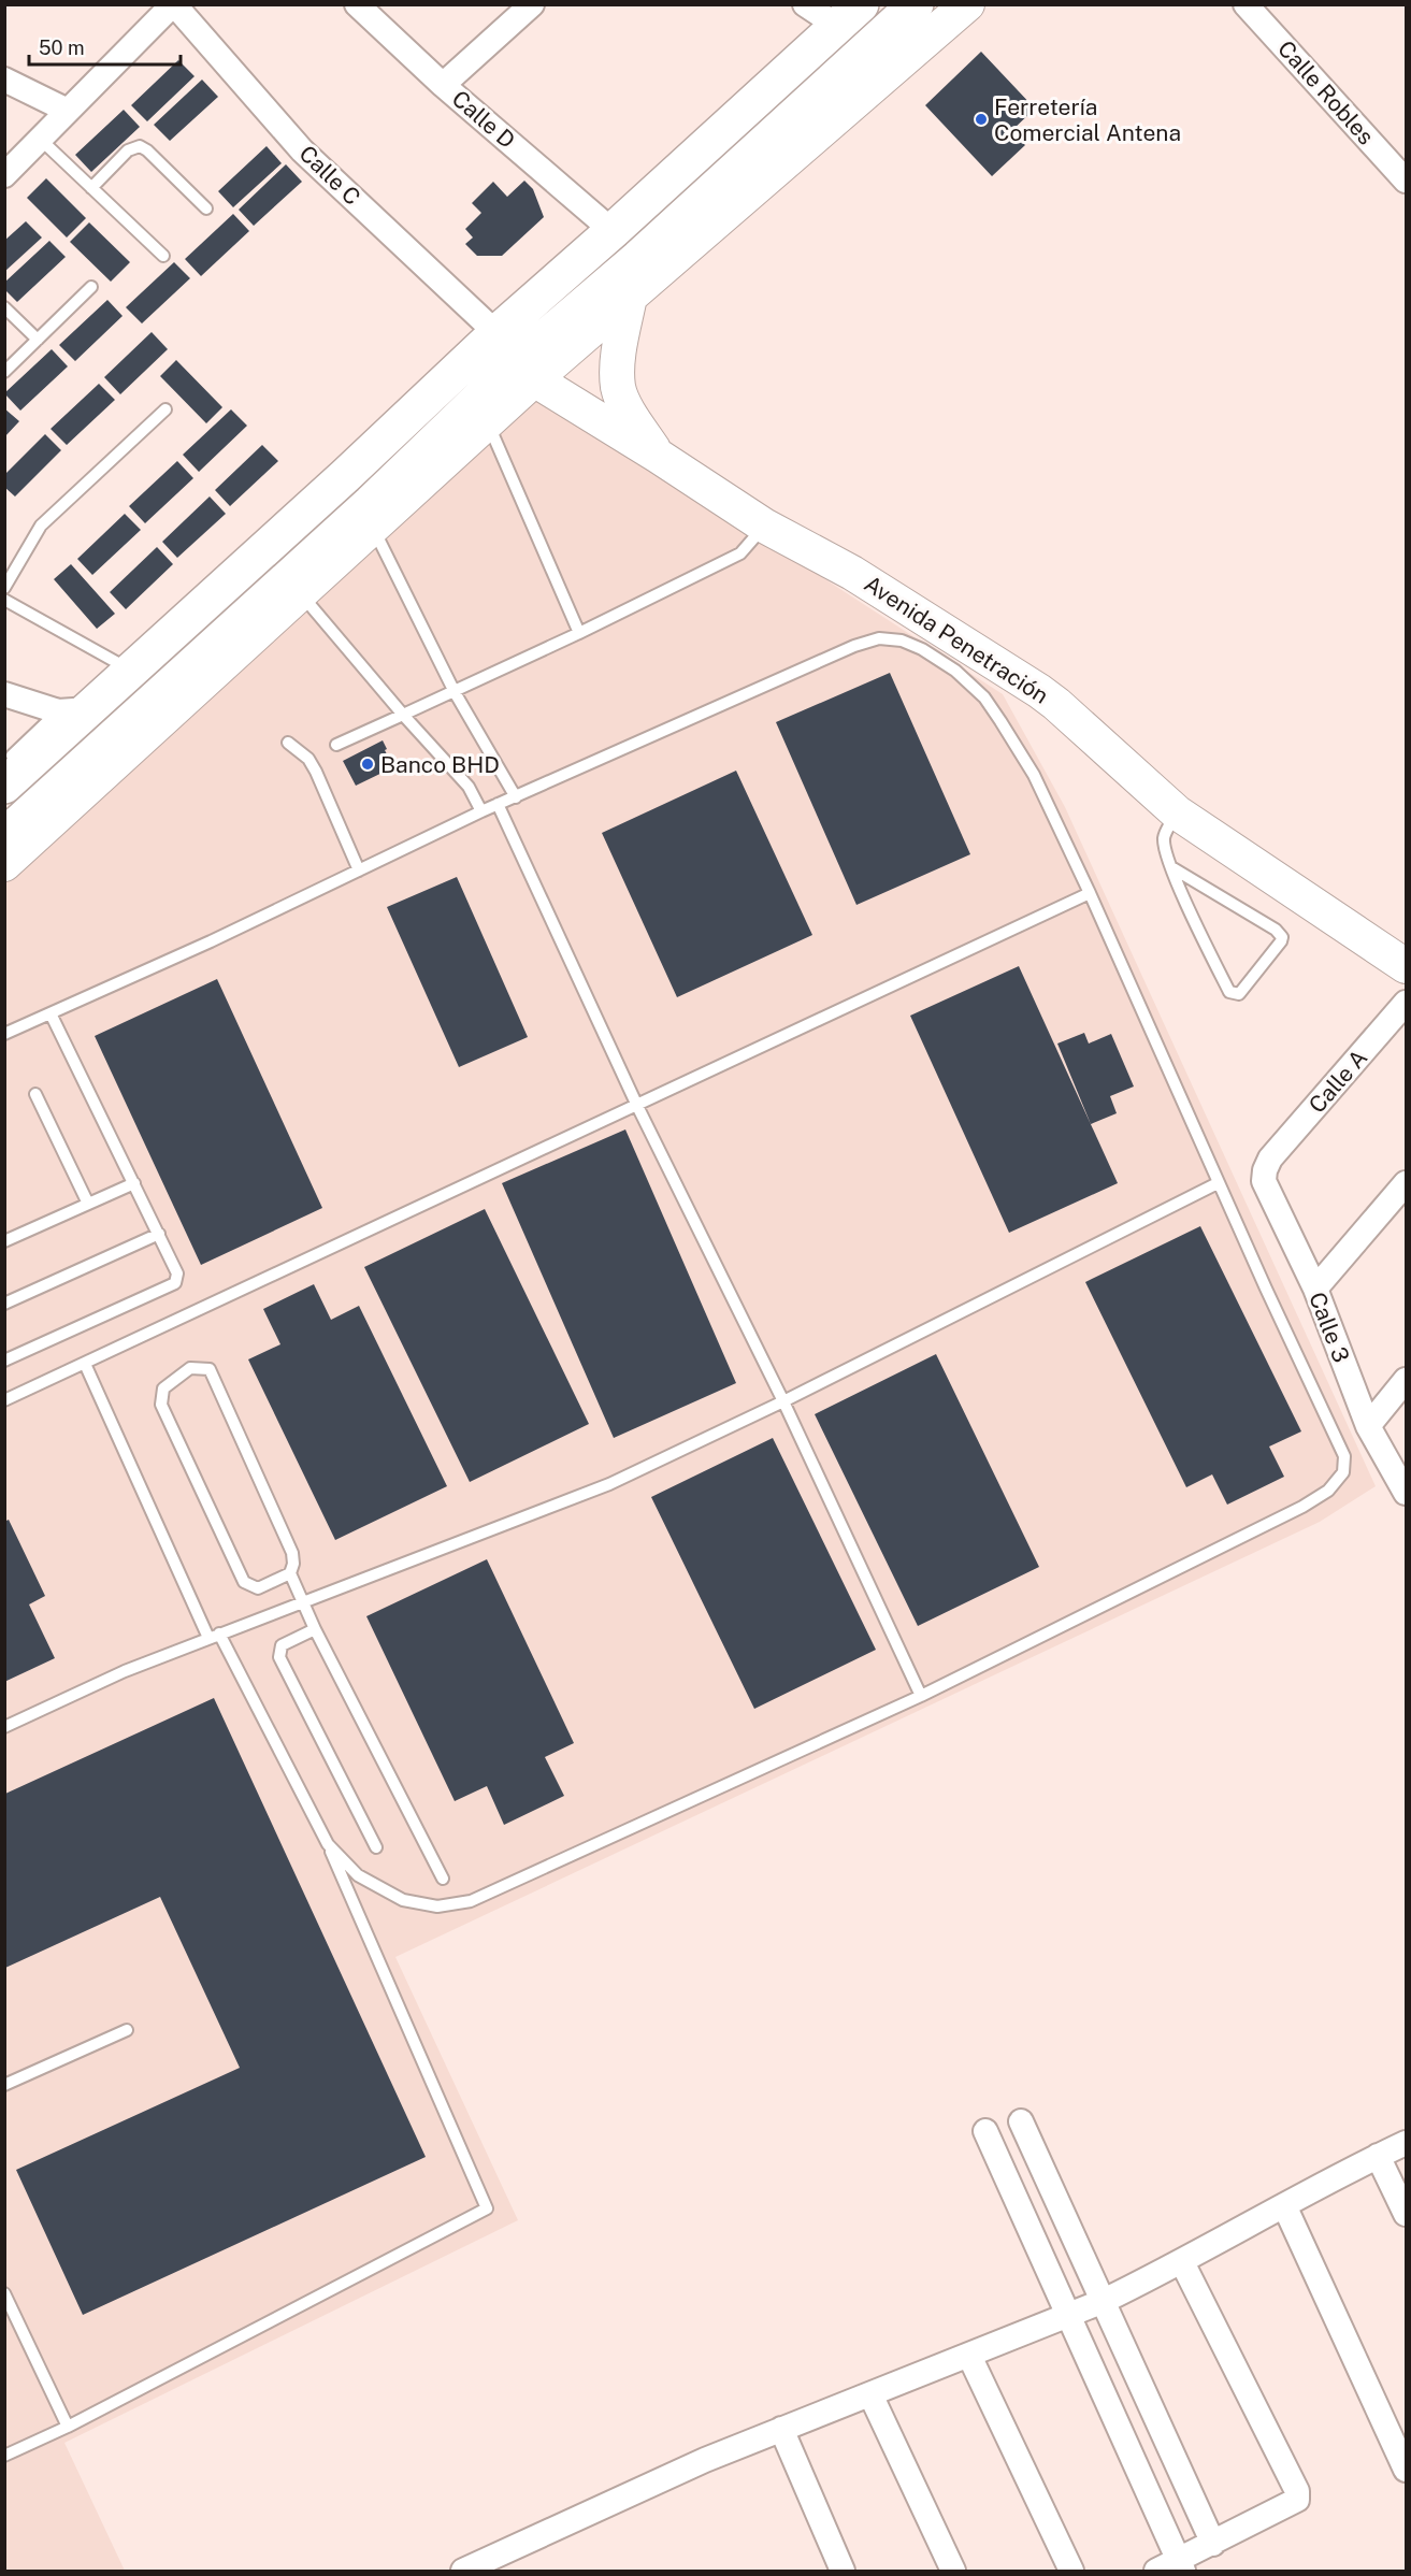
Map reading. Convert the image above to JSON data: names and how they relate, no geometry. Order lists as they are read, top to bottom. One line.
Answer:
{"streets":{"street":["Calle Robles","Calle D","Calle C","Avenida Penetración","Calle A","Calle 3"]},"crossings":[["Calle C","Avenida Penetración"],["Calle A","Calle 3"]],"places":["Ferretería Comercial Antena","Banco BHD"],"scale_bar":"50 m"}
